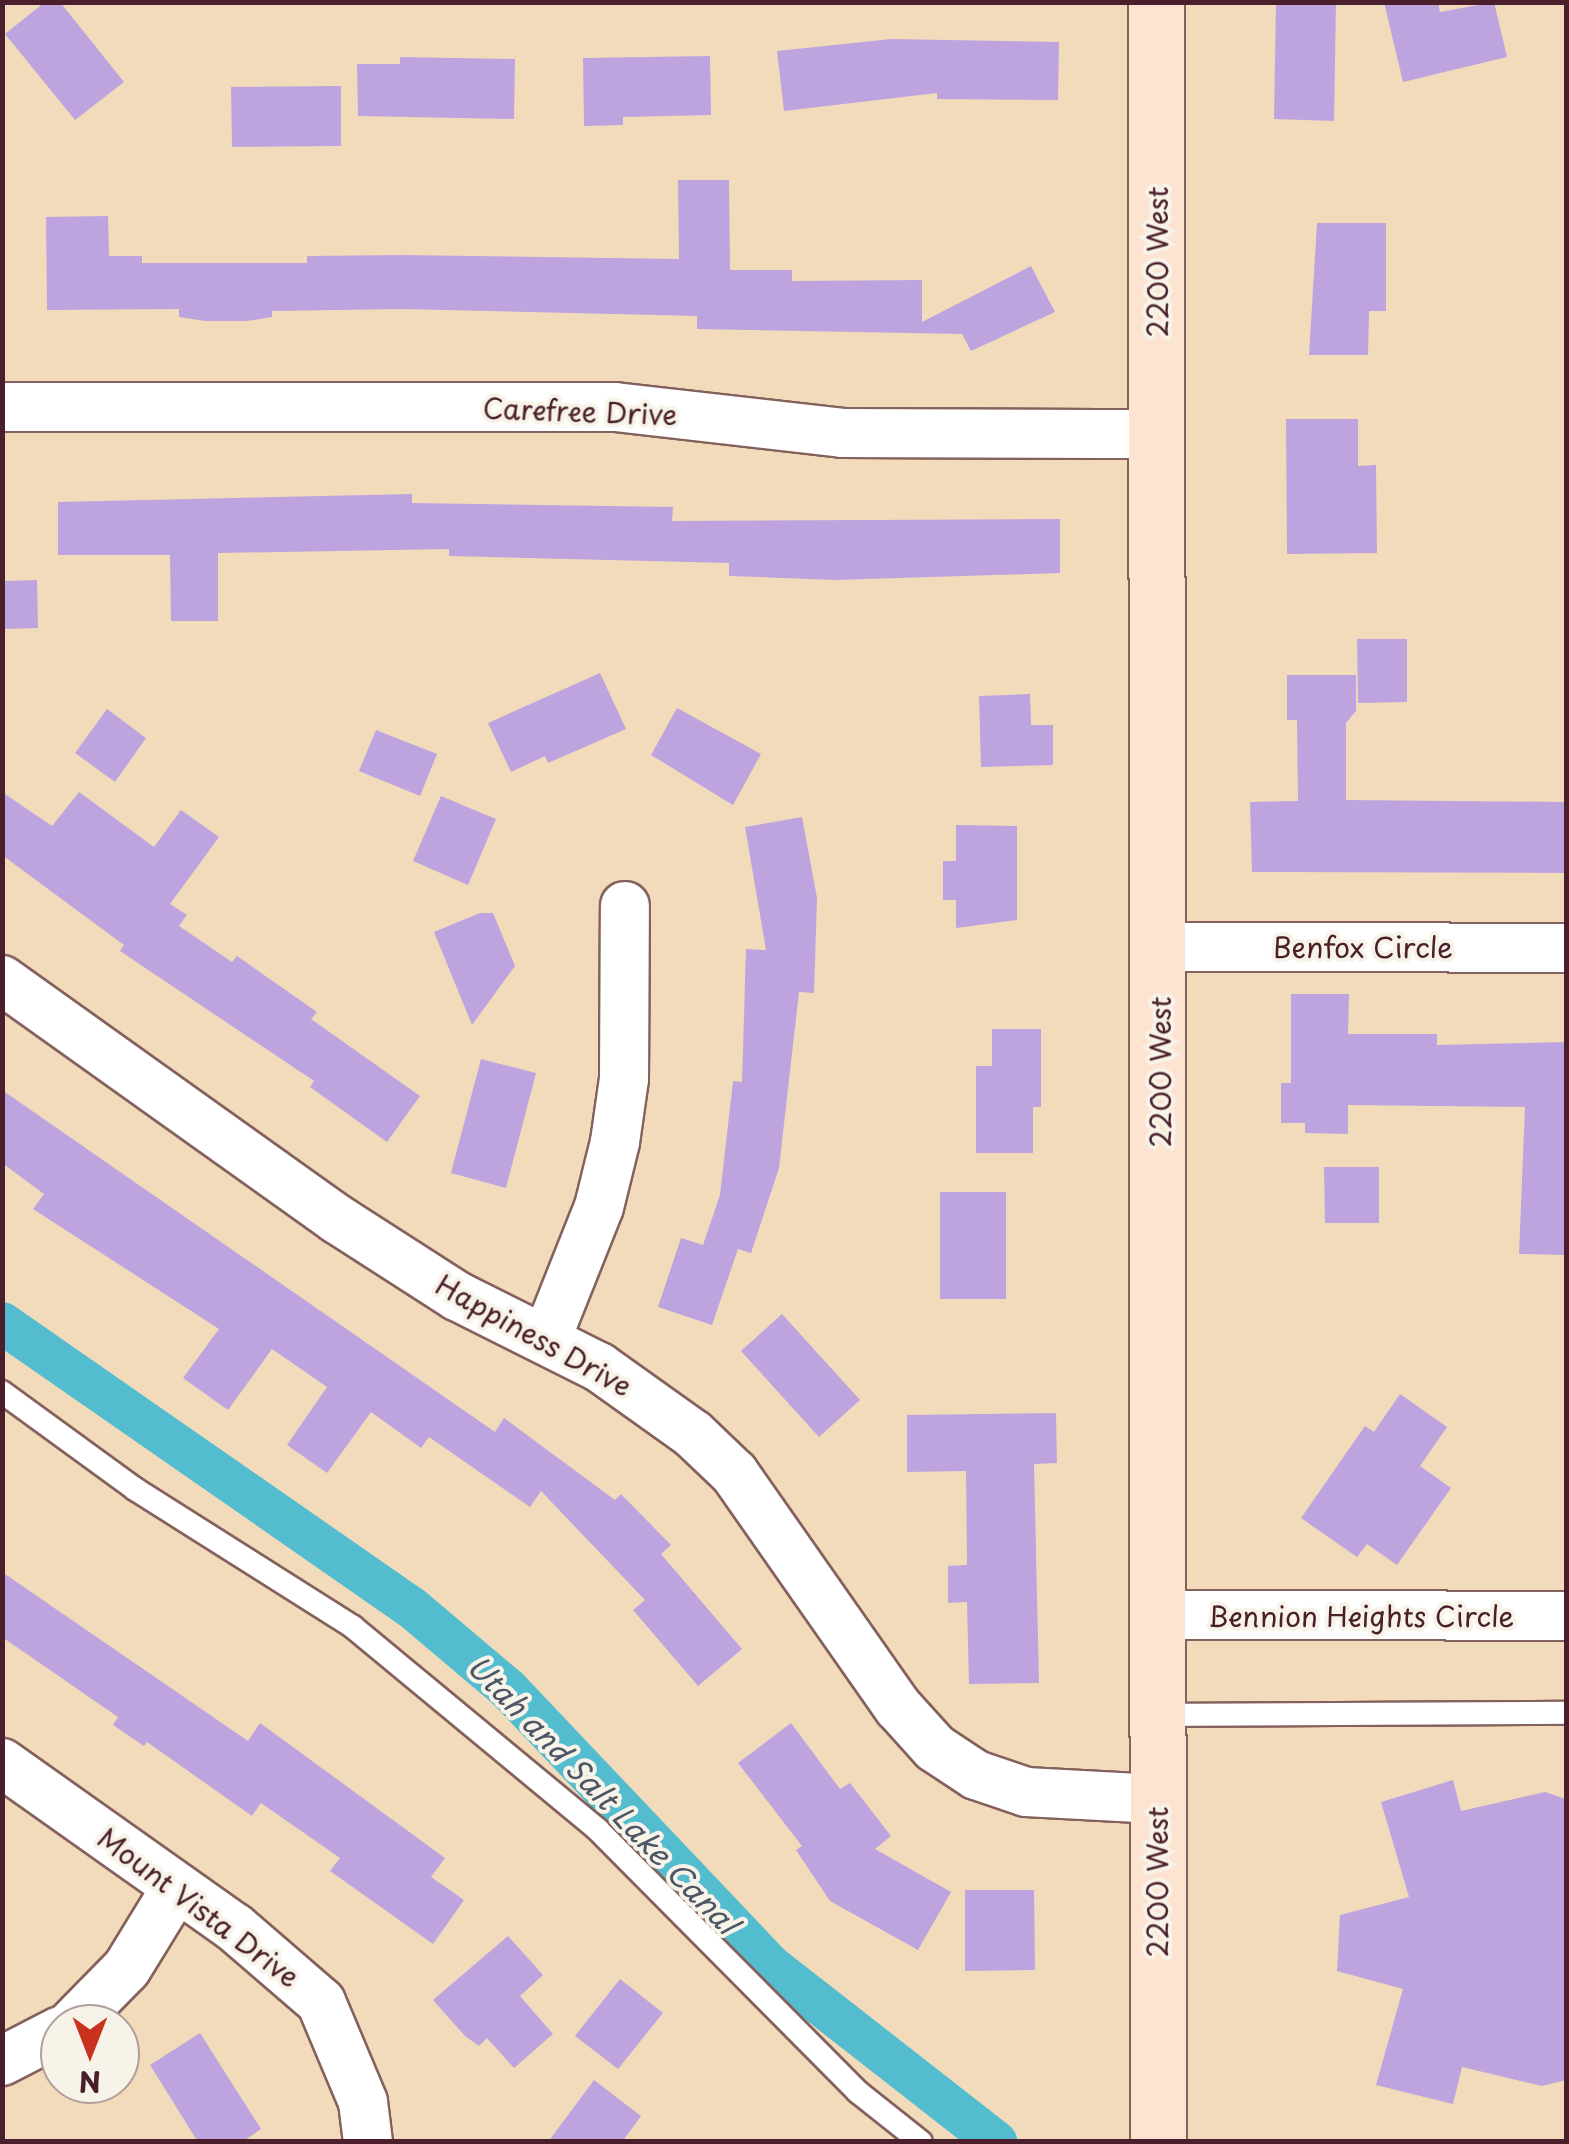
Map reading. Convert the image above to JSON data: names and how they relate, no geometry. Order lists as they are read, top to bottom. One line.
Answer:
{"streets":{"street":["2200 West","Carefree Drive","Benfox Circle","Happiness Drive","Bennion Heights Circle","Mount Vista Drive"]},"crossings":[["2200 West","Carefree Drive"],["2200 West","Benfox Circle"],["2200 West","Happiness Drive"],["2200 West","Bennion Heights Circle"]],"water":["Utah and Salt Lake Canal"],"north":"bottom"}
